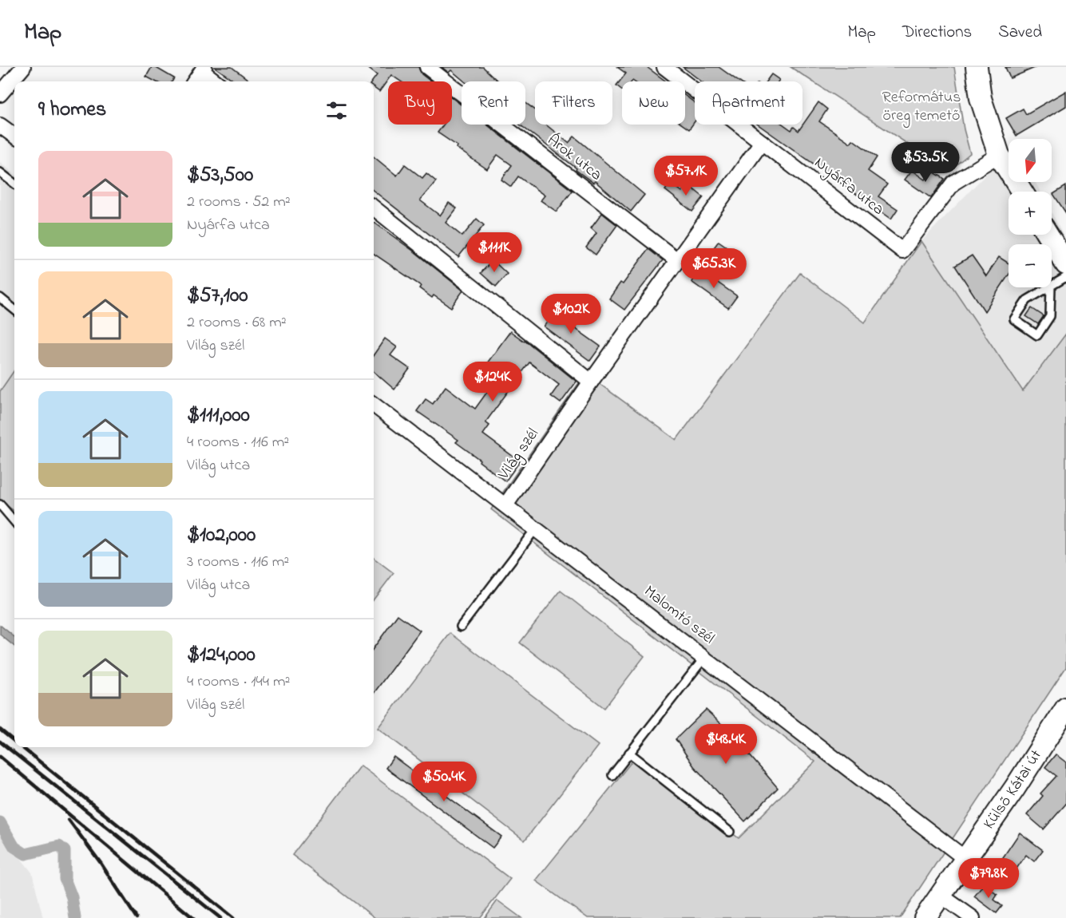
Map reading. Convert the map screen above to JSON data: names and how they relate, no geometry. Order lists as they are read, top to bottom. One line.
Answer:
{"streets":{"main road":["Külső Kátai út"],"street":["Árok utca","Nyárfa utca","Világ szél","Malomtó szél"]},"crossings":[["Árok utca","Világ szél"],["Nyárfa utca","Világ szél"],["Világ szél","Malomtó szél"],["Malomtó szél","Külső Kátai út"]],"parks":["Református öreg temető"],"north":"bottom","page":{"header":"Map","nav":["Map","Directions","Saved"],"chip":["Buy","Rent","Filters","New","Apartment"],"heading":"9 homes","map_buttons":["+","−"],"list":[{"name":"$53,500","note":"2 rooms · 52 m² · Nyárfa utca"},{"name":"$57,100","note":"2 rooms · 68 m² · Világ szél"},{"name":"$111,000","note":"4 rooms · 116 m² · Világ utca"},{"name":"$102,000","note":"3 rooms · 116 m² · Világ utca"},{"name":"$124,000","note":"4 rooms · 144 m² · Világ szél"}],"price":["$53.5K","$57.1K","$111K","$65.3K","$102K","$124K","$48.4K","$50.4K","$79.8K"]}}
